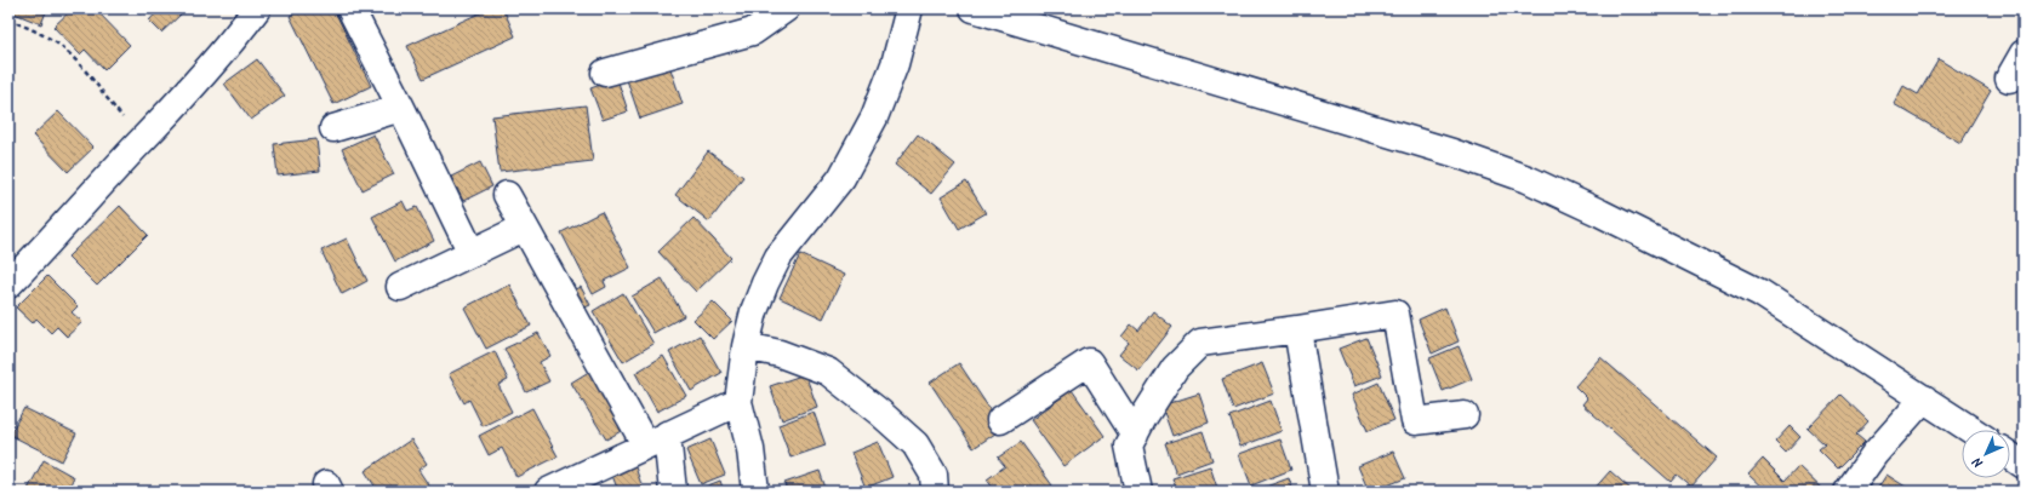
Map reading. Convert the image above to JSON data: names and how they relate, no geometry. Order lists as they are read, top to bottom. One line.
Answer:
{"north":"bottom left"}
